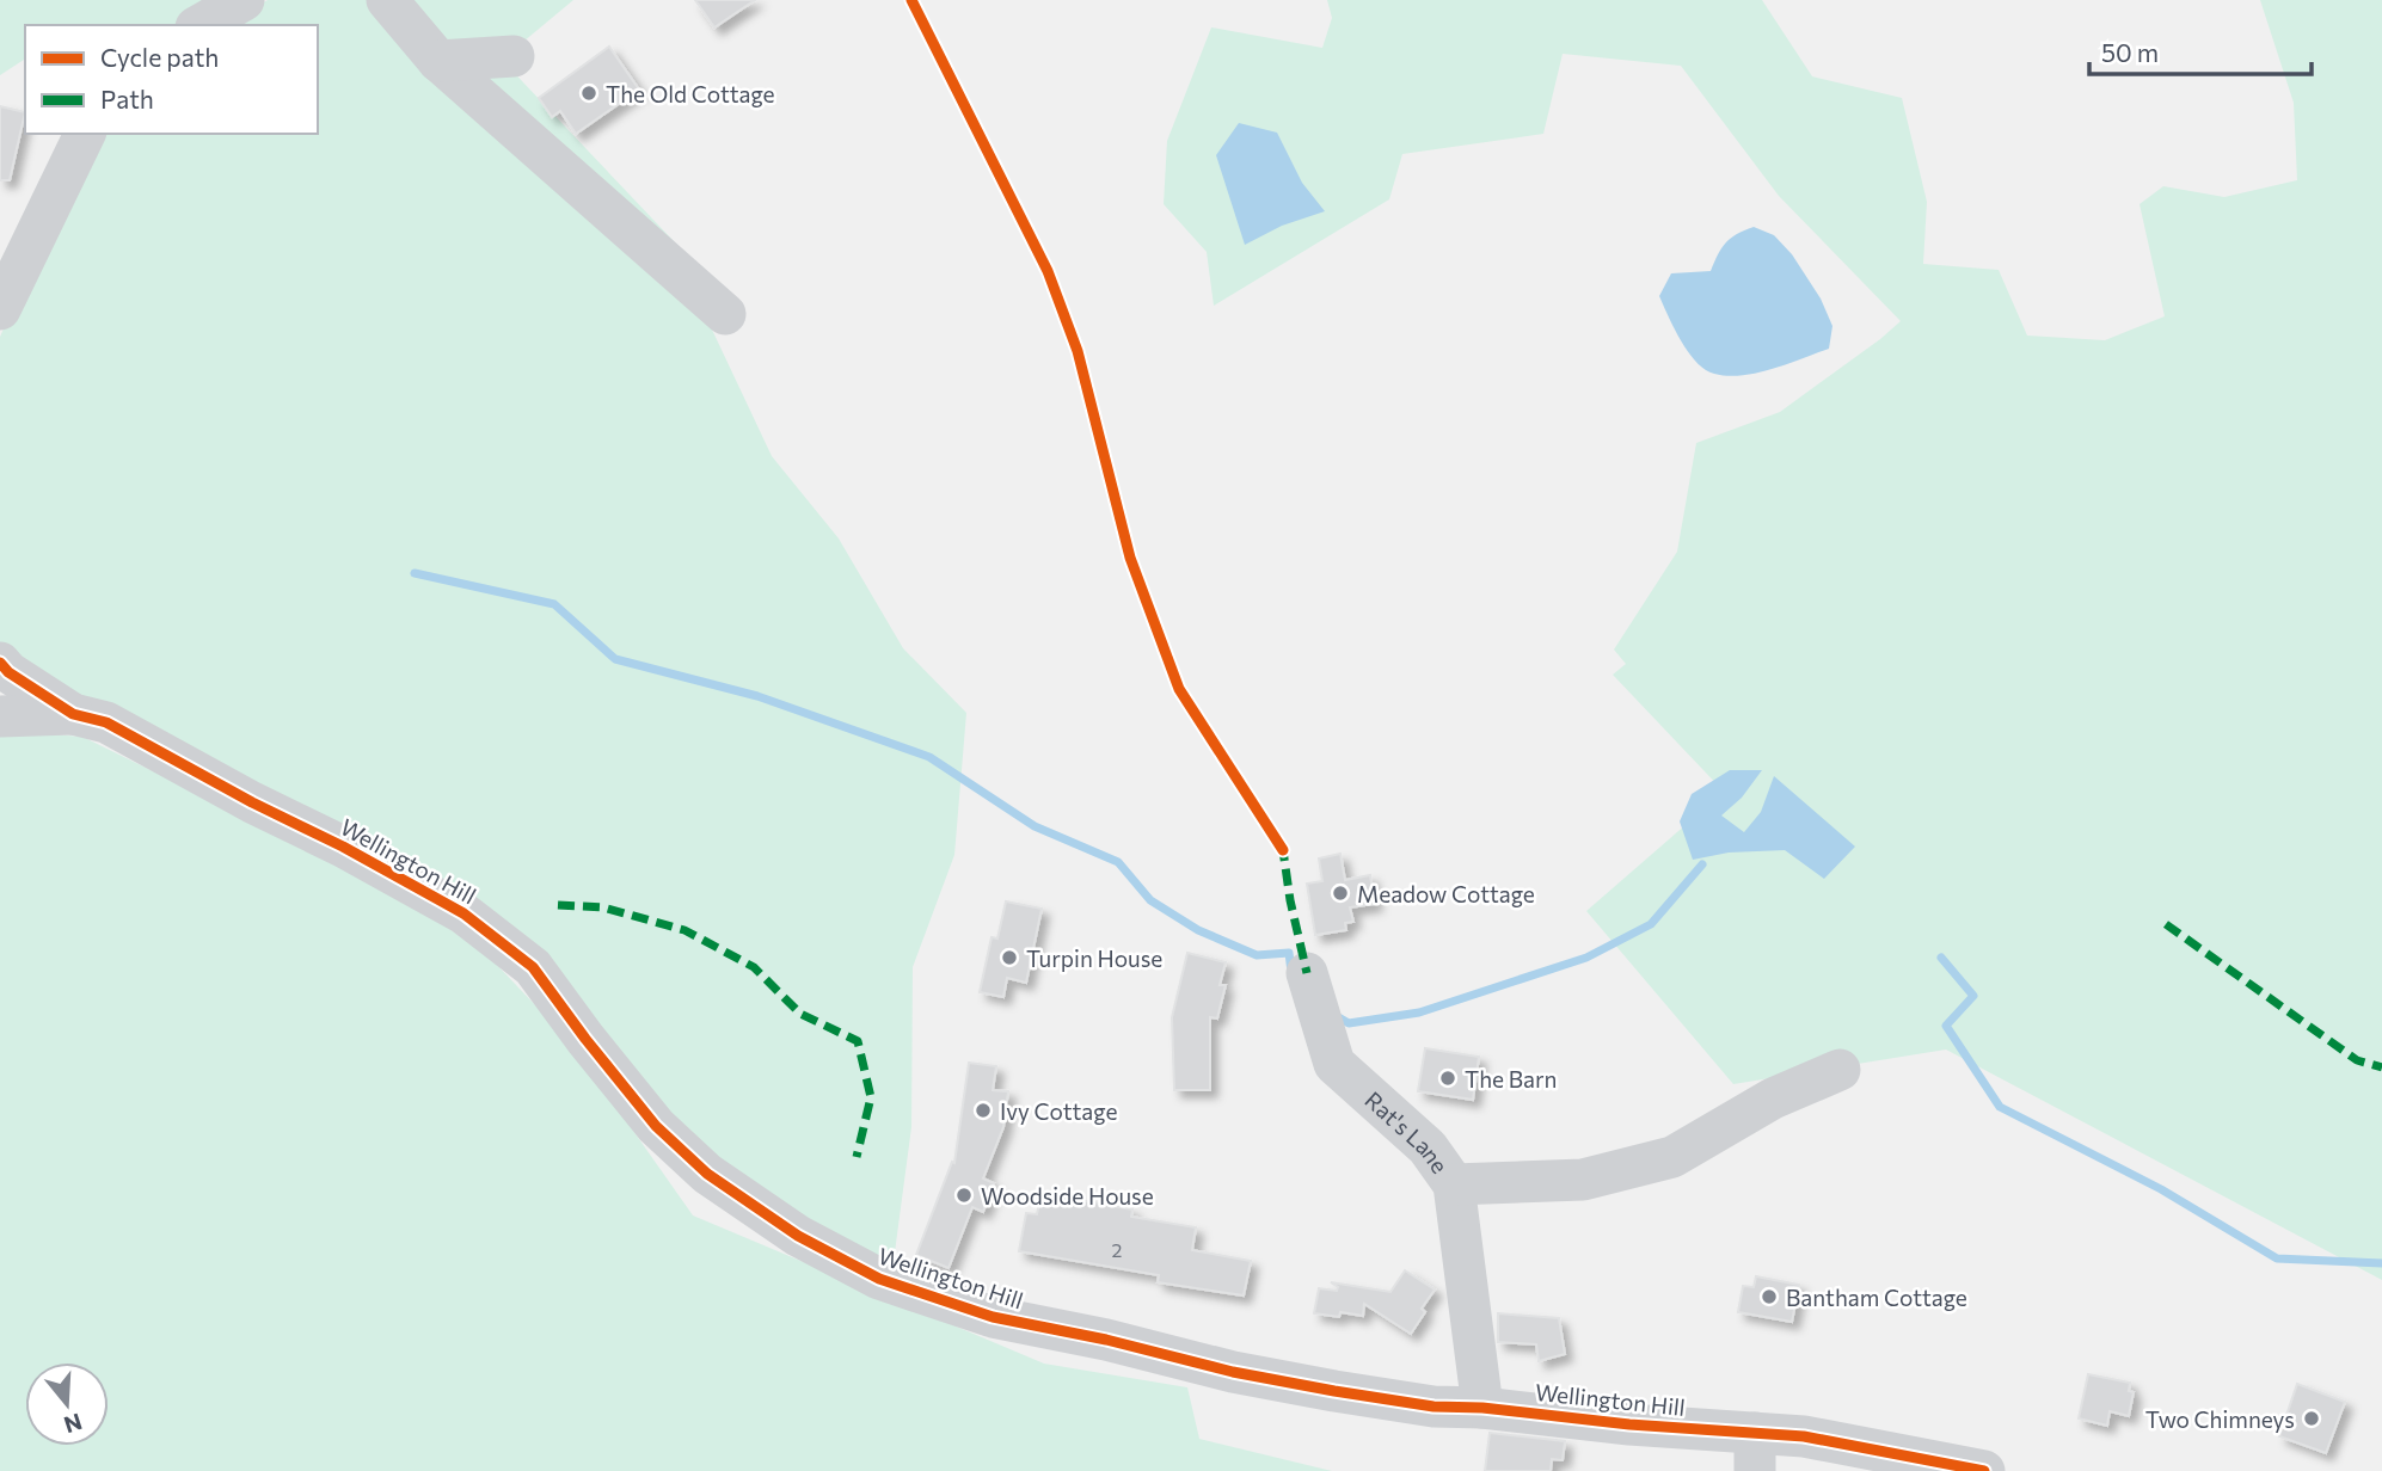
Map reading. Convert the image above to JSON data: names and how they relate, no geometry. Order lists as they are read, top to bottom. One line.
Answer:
{"streets":{"street":["Wellington Hill","Rat's Lane"]},"crossings":[["Wellington Hill","Rat's Lane"]],"places":["The Old Cottage","Meadow Cottage","Turpin House","The Barn","Ivy Cottage","Woodside House","Bantham Cottage","Two Chimneys"],"house_numbers":["2"],"legend":["Cycle path","Path"],"scale_bar":"50 m","north":"bottom"}
